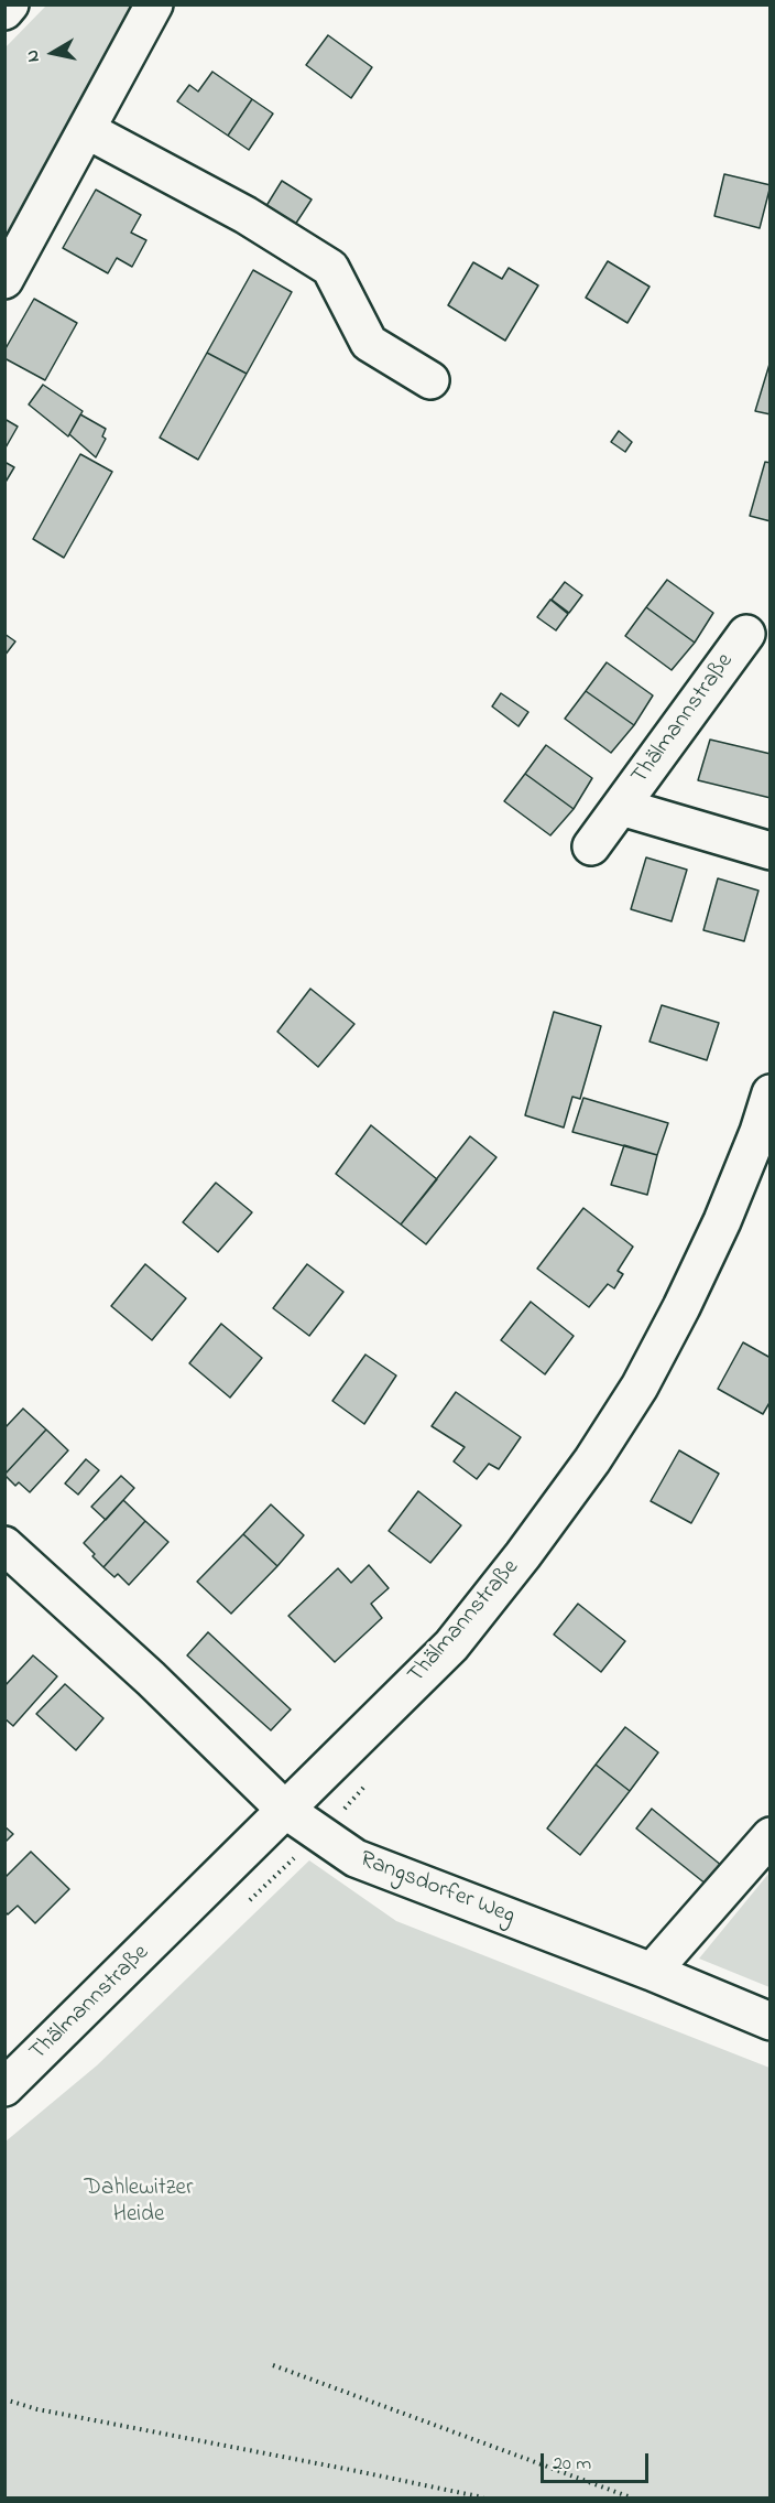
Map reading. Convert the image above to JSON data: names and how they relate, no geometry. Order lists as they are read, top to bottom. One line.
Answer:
{"streets":{"street":["Thälmannstraße","Rangsdorfer Weg"]},"crossings":[["Thälmannstraße","Rangsdorfer Weg"]],"parks":["Dahlewitzer Heide"],"scale_bar":"20 m","north":"left"}
